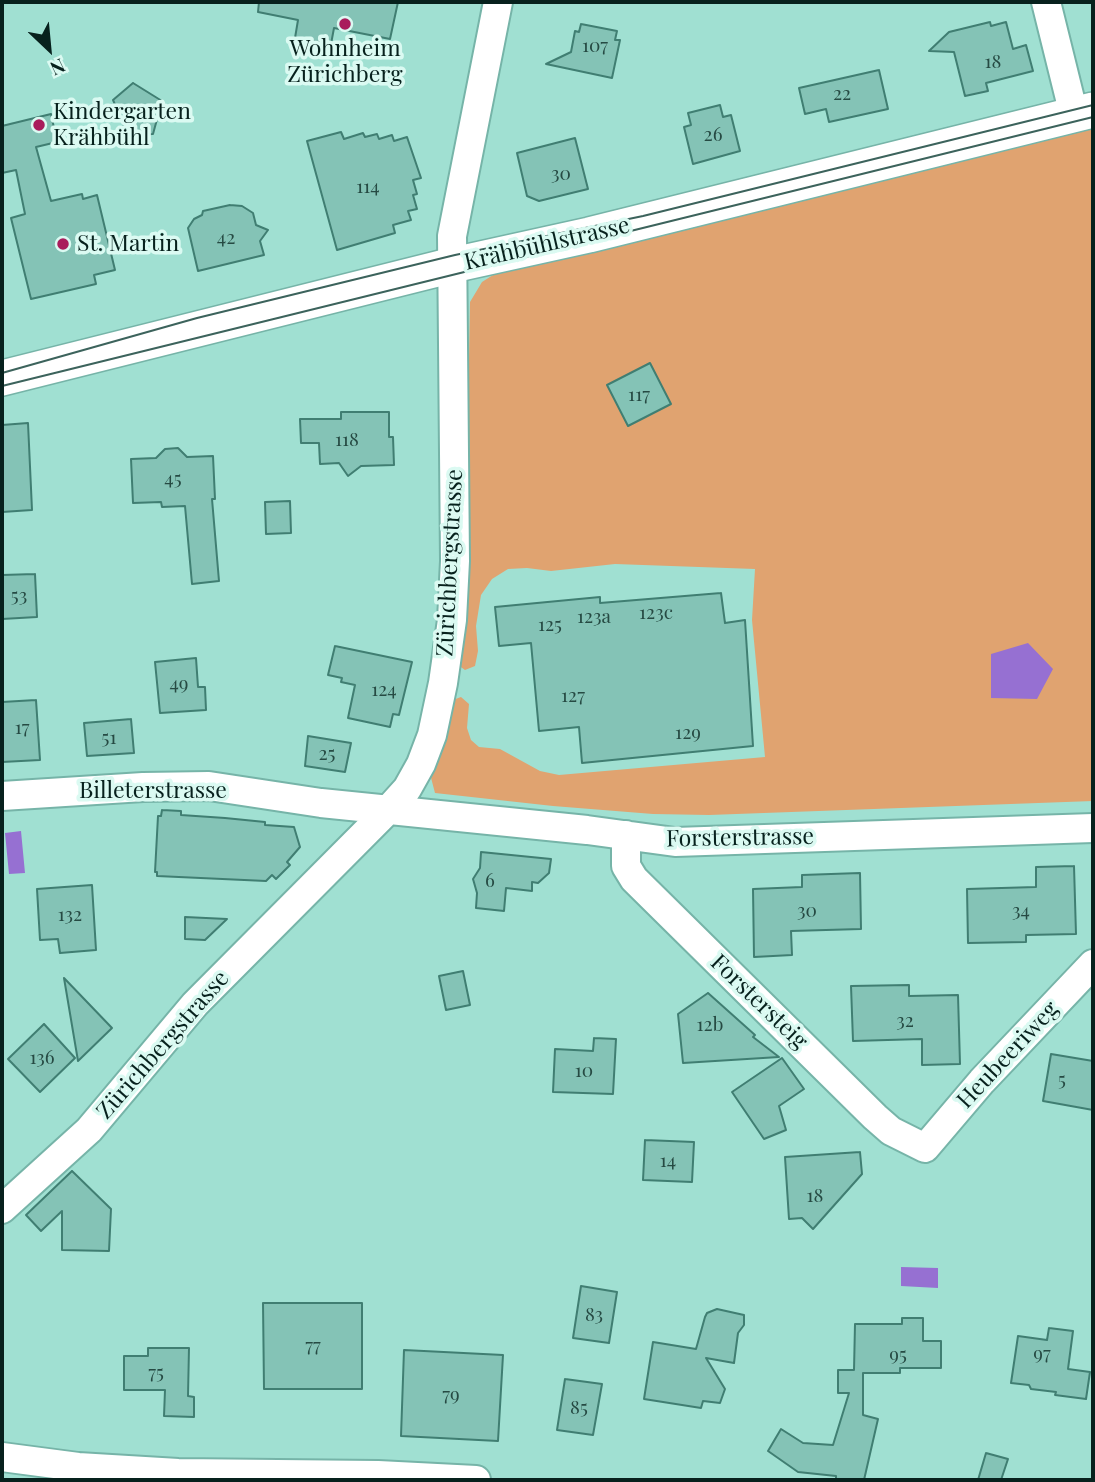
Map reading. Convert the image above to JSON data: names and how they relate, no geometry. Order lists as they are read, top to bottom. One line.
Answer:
{"streets":{"street":["Krähbühlstrasse","Zürichbergstrasse","Billeterstrasse","Forsterstrasse","Forstersteig","Heubeeriweg"]},"crossings":[["Krähbühlstrasse","Zürichbergstrasse"],["Zürichbergstrasse","Billeterstrasse"],["Zürichbergstrasse","Forsterstrasse"],["Billeterstrasse","Forsterstrasse"],["Forsterstrasse","Forstersteig"],["Forstersteig","Heubeeriweg"]],"places":["Wohnheim Zürichberg","Kindergarten Krähbühl","St. Martin"],"house_numbers":["107","18","22","26","30","114","42","117","118","45","53","123c","123a","125","49","124","127","17","129","51","25","6","30","34","132","32","12b","136","10","5","14","18","83","77","97","95","75","79","85"],"north":"bottom right"}
